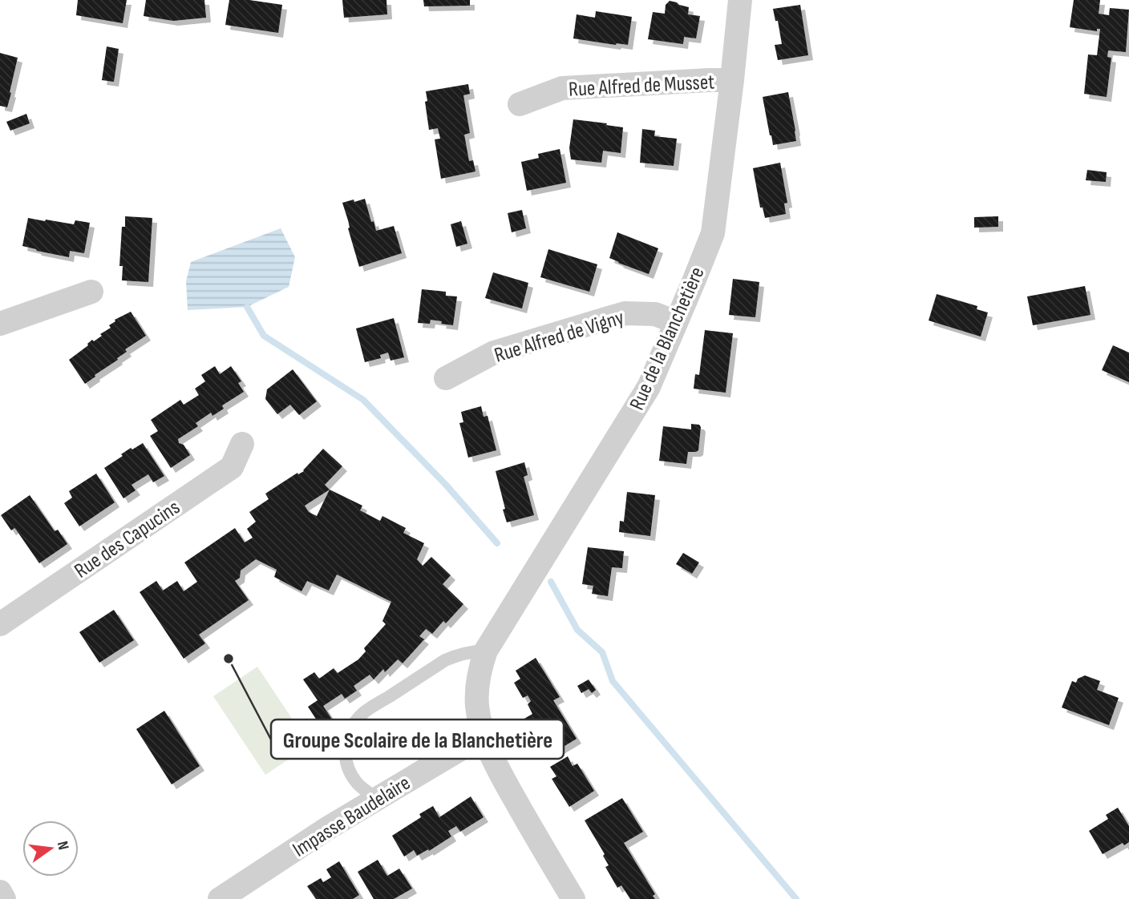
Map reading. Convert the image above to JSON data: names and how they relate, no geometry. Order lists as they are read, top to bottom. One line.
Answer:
{"streets":{"street":["Rue Alfred de Musset","Rue Alfred de Vigny","Rue de la Blanchetière","Rue des Capucins","Impasse Baudelaire"]},"crossings":[["Rue Alfred de Musset","Rue de la Blanchetière"],["Rue Alfred de Vigny","Rue de la Blanchetière"],["Rue de la Blanchetière","Impasse Baudelaire"]],"places":["Groupe Scolaire de la Blanchetière"],"north":"right"}
